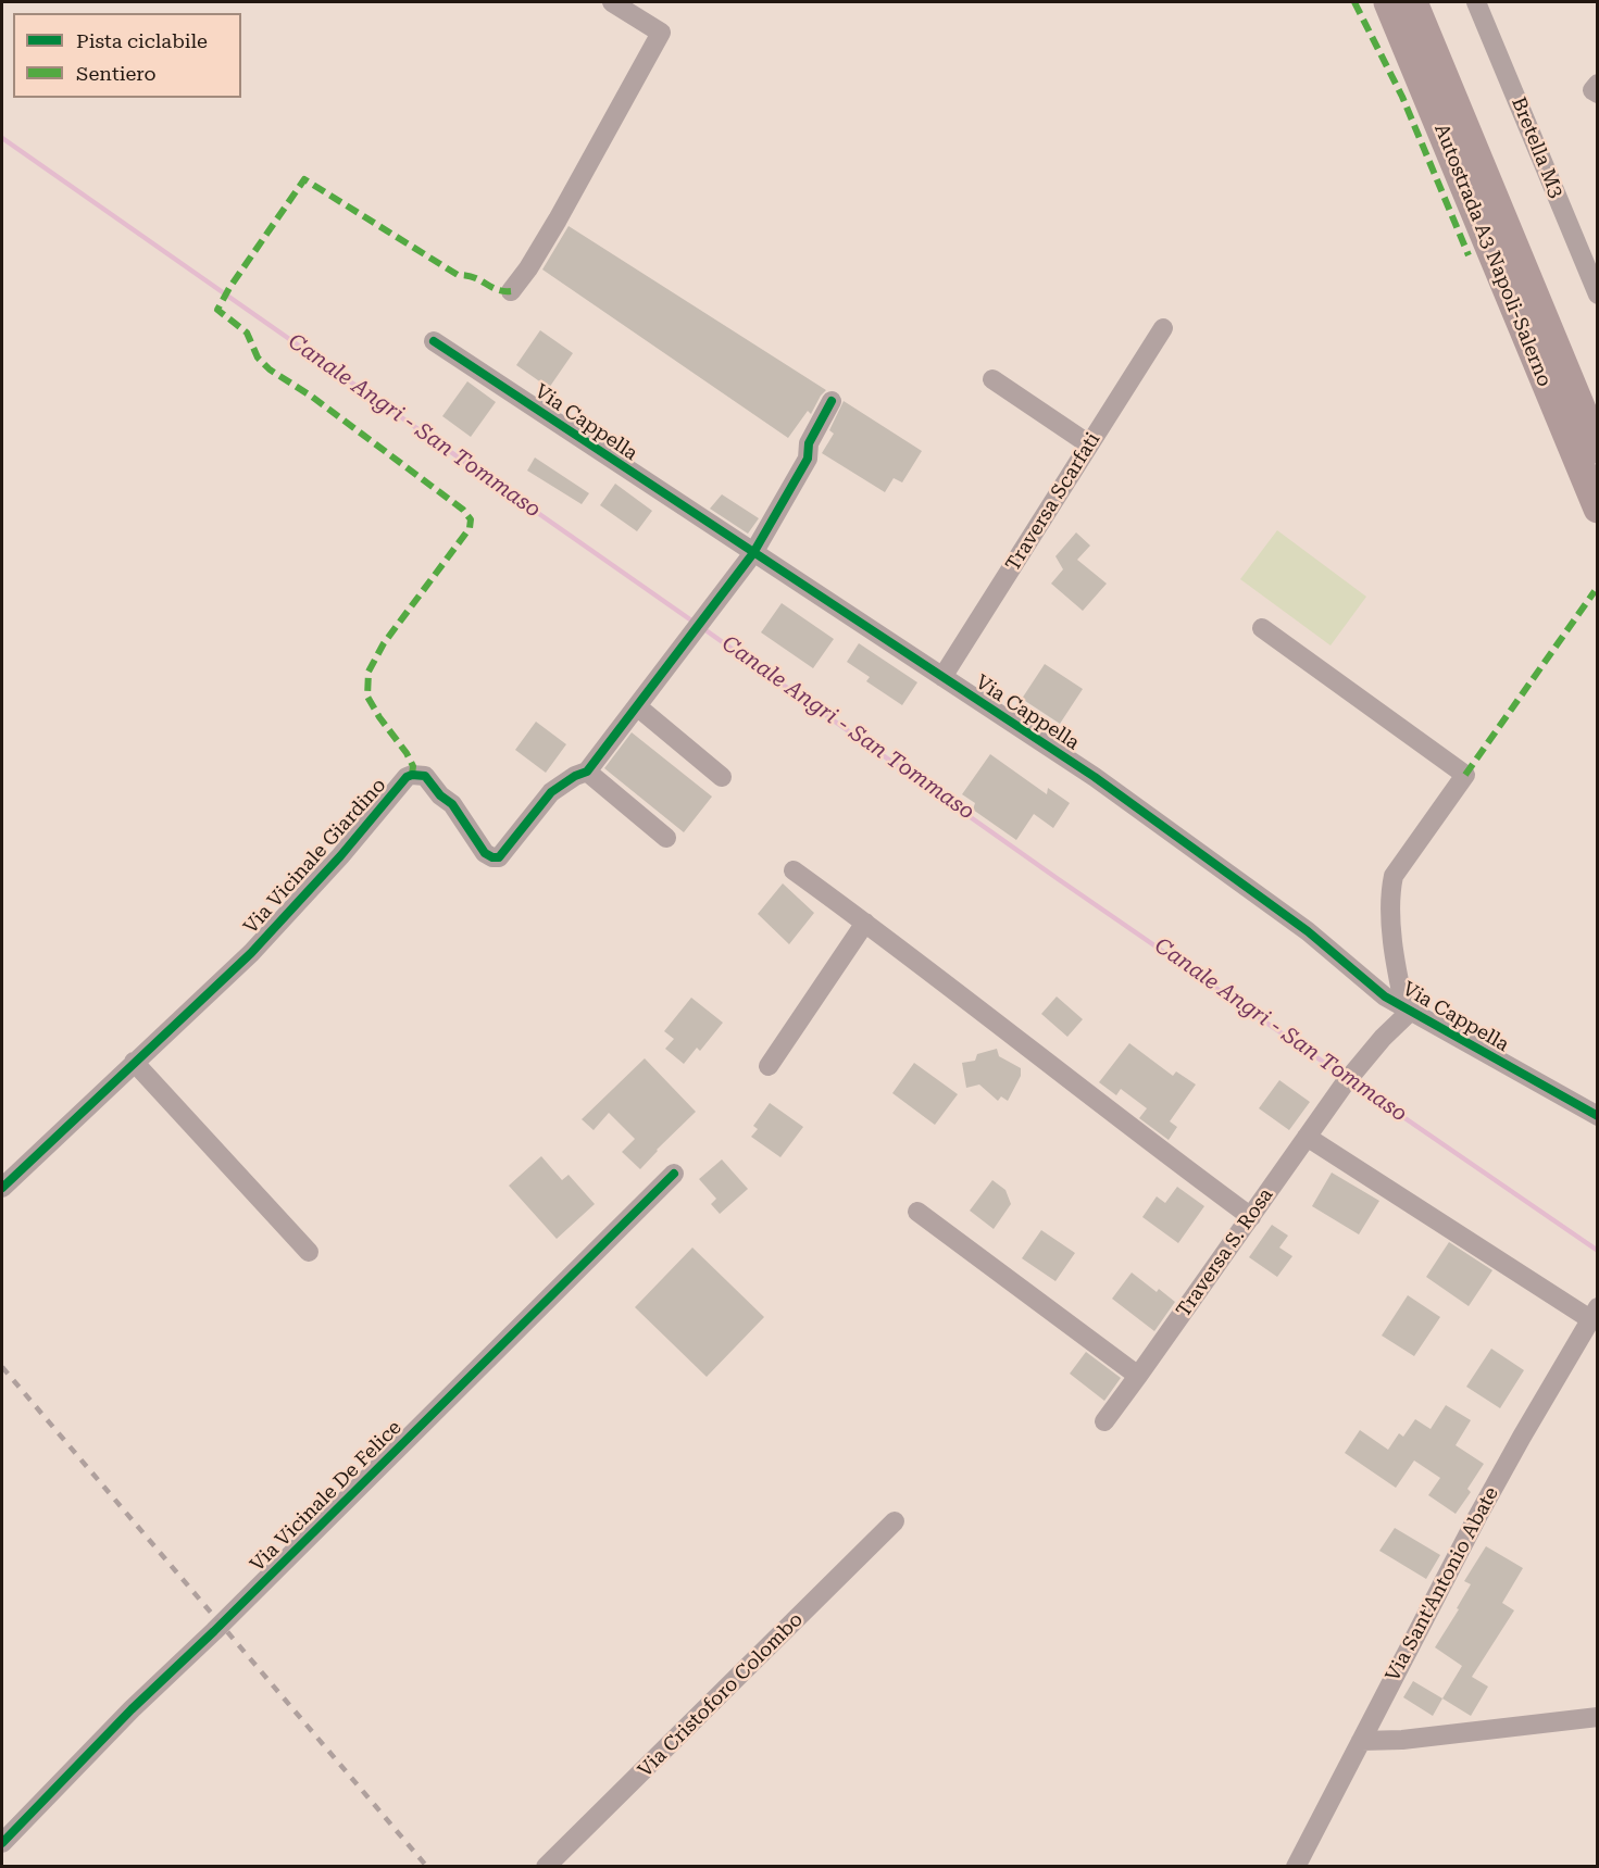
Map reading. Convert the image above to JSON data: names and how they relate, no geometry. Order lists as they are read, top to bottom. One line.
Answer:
{"streets":{"highway":["Autostrada A3 Napoli-Salerno"],"street":["Bretella M3","Via Cappella","Traversa Scarfati","Via Vicinale Giardino","Traversa S. Rosa","Via Vicinale De Felice","Via Sant'Antonio Abate","Via Cristoforo Colombo"]},"crossings":[["Via Cappella","Traversa Scarfati"],["Via Cappella","Via Vicinale Giardino"],["Via Cappella","Traversa S. Rosa"]],"water":["Canale Angri - San Tommaso"],"legend":["Pista ciclabile","Sentiero"]}
